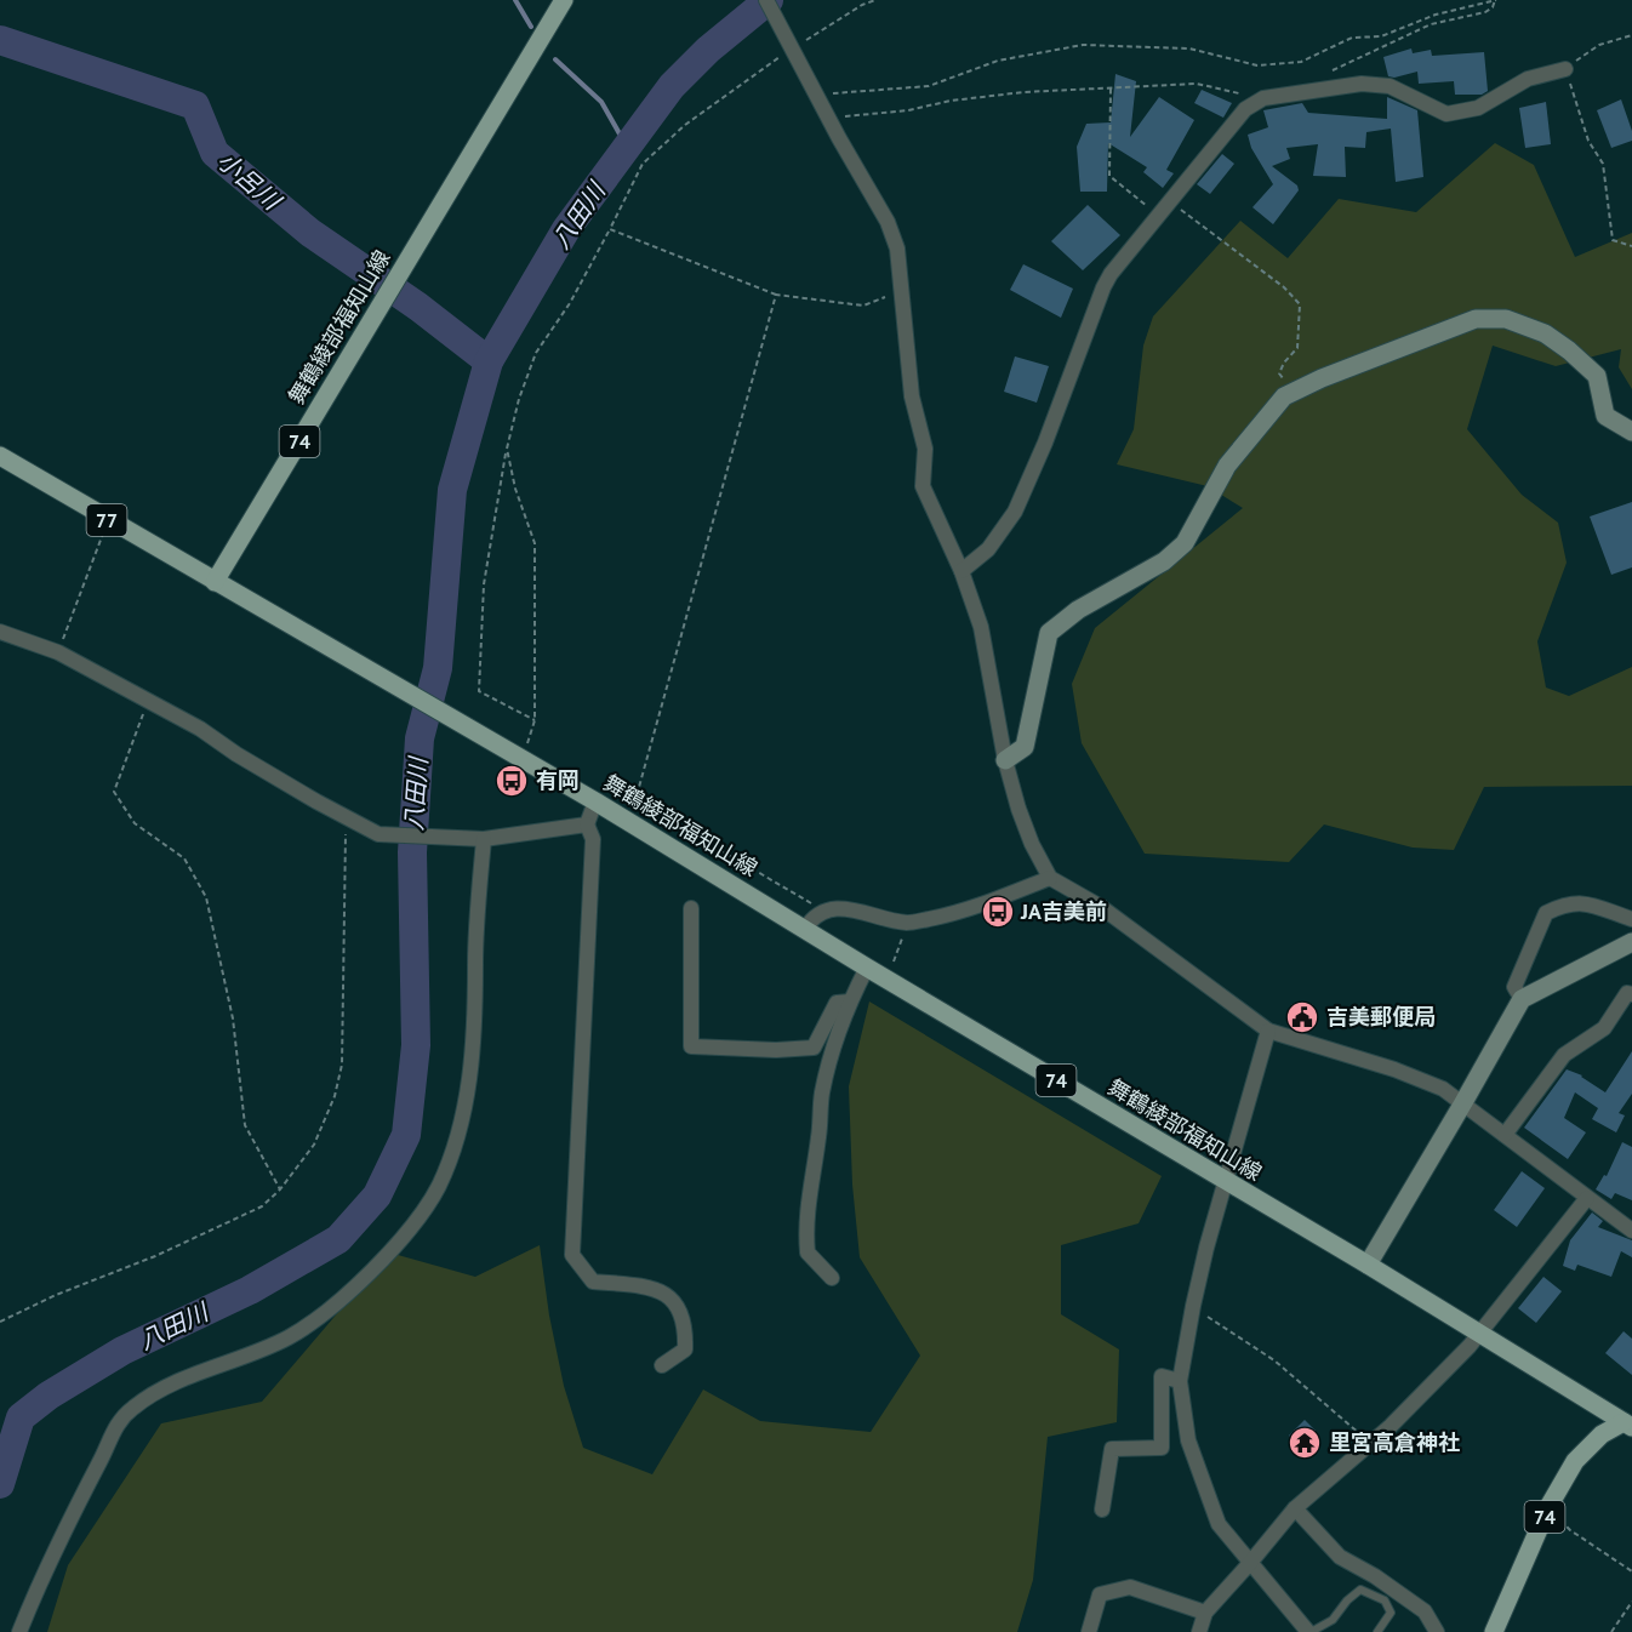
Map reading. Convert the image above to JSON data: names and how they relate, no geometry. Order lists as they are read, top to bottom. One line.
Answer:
{"streets":{"main road":["舞鶴綾部福知山線","74","77"]},"crossings":[["舞鶴綾部福知山線","77"]],"water":["小呂川","八田川"],"places":{"bus stop":["有岡","JA吉美前"],"public building":["吉美郵便局"],"temple":["里宮高倉神社"]}}
